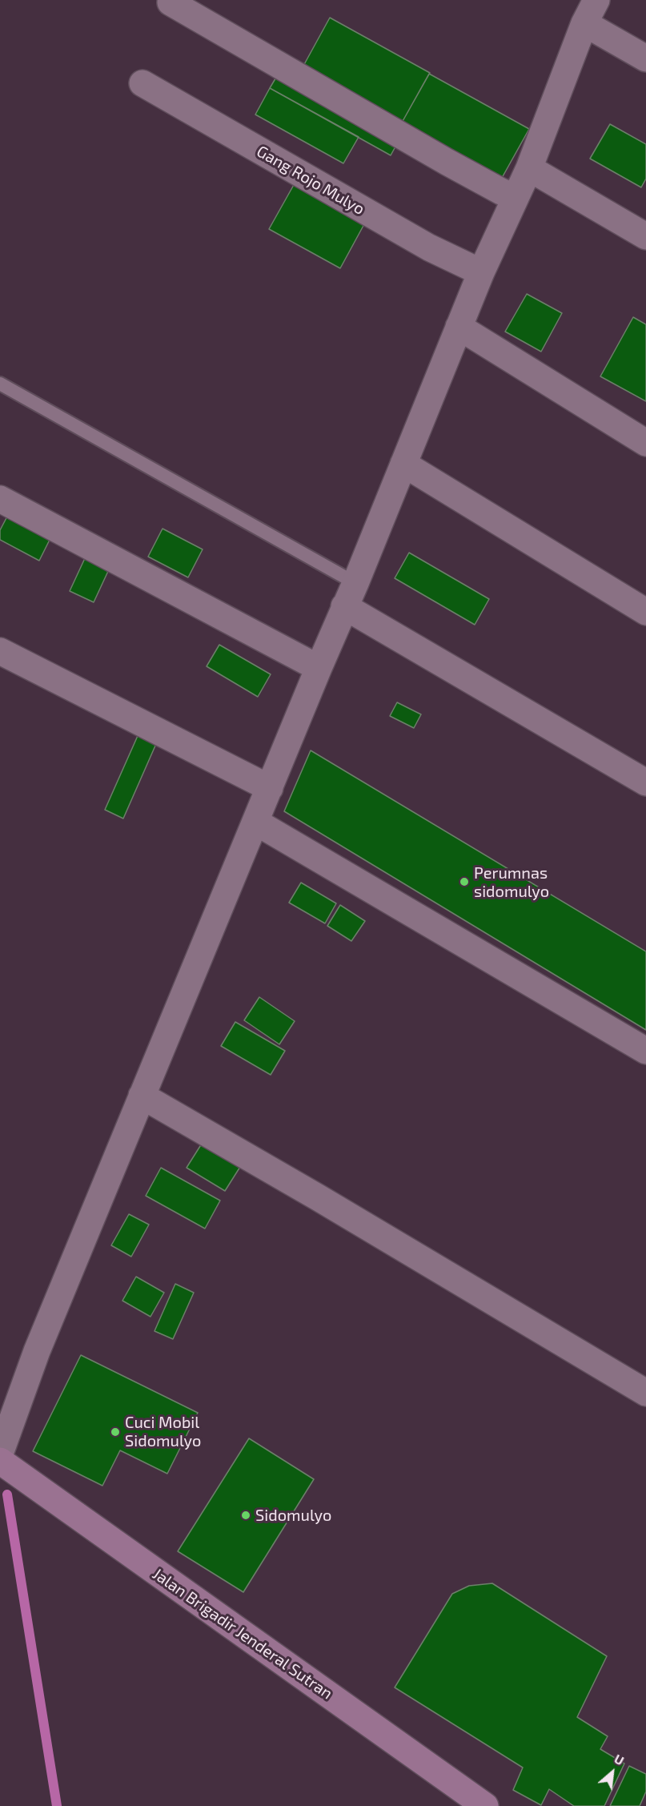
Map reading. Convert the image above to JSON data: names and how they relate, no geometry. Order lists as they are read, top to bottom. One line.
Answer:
{"streets":{"main road":["Jalan Brigadir Jenderal Sutran"],"street":["Gang Rojo Mulyo"]},"places":["Perumnas sidomulyo","Cuci Mobil Sidomulyo","Sidomulyo"],"north":"top right"}
